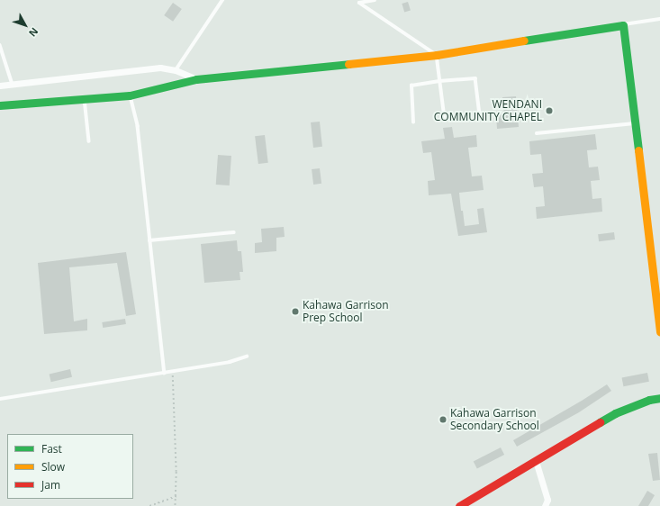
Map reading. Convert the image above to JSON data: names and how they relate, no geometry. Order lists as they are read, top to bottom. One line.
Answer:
{"places":["WENDANI COMMUNITY CHAPEL","Kahawa Garrison Prep School","Kahawa Garrison Secondary School"],"legend":["Fast","Slow","Jam"],"north":"bottom right"}
